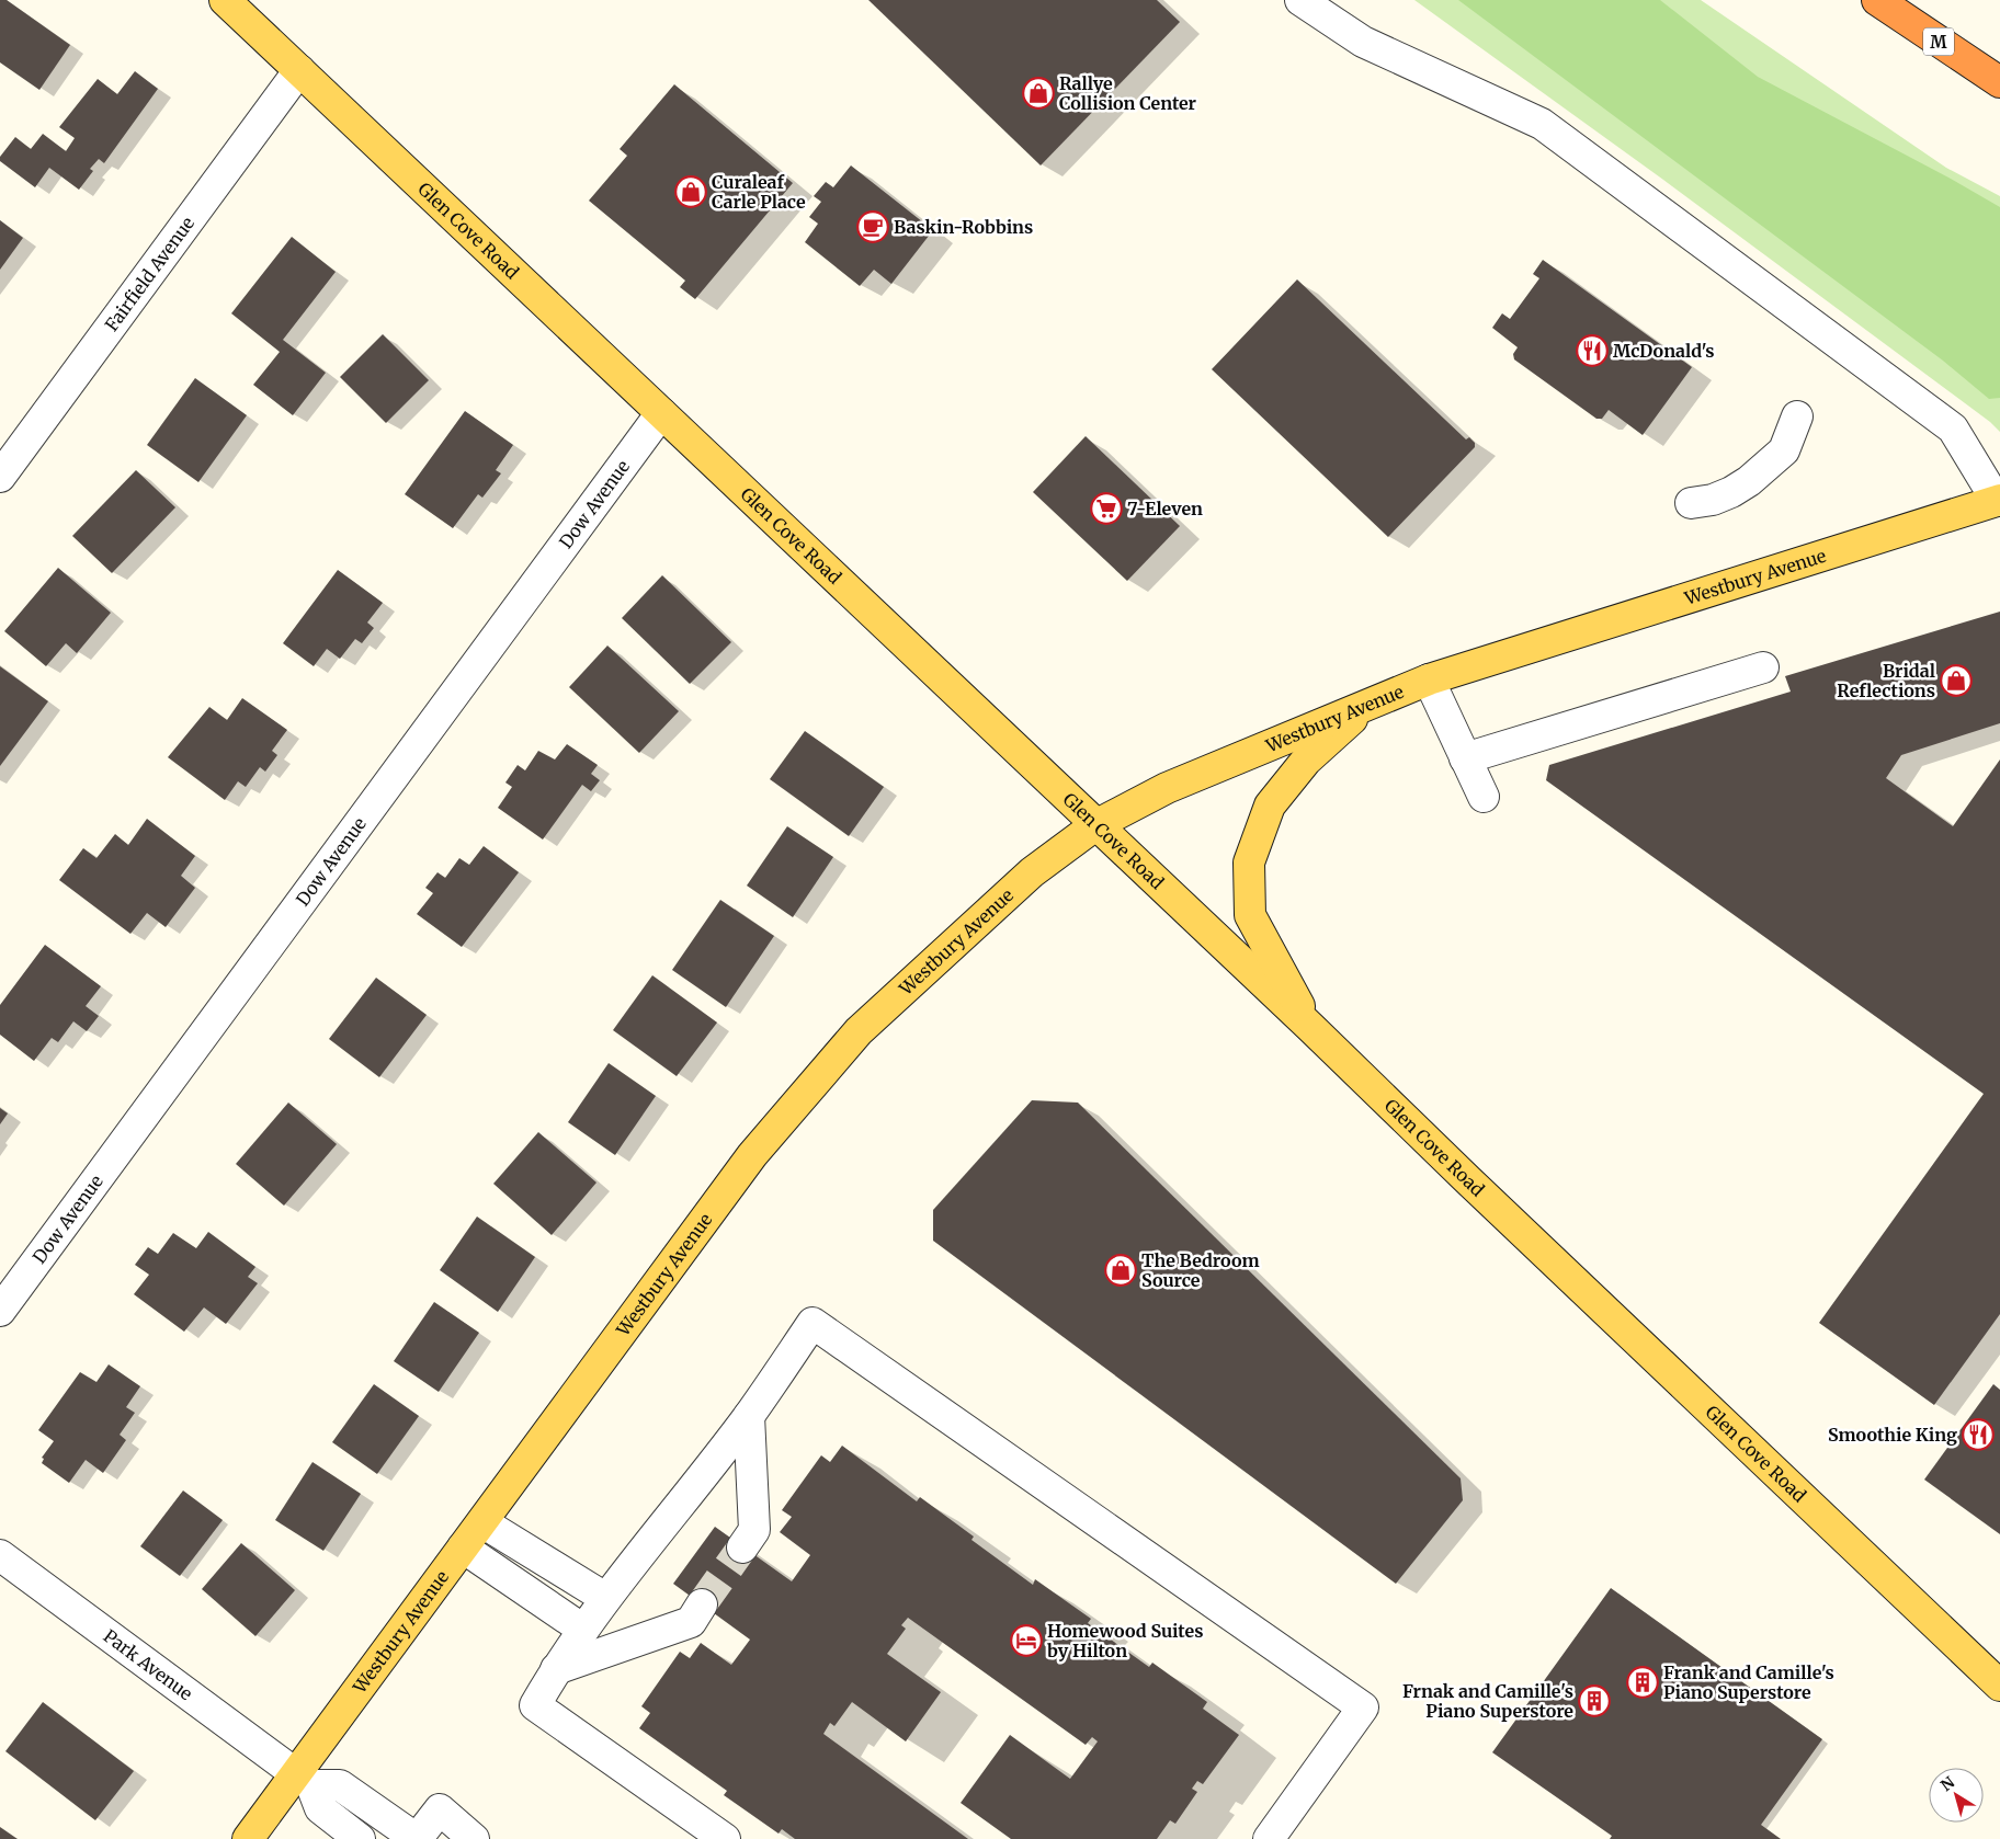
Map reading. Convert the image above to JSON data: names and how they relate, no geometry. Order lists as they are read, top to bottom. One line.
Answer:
{"streets":{"highway":["M"],"main road":["Glen Cove Road","Westbury Avenue"],"street":["Fairfield Avenue","Dow Avenue","Park Avenue"]},"crossings":[["Glen Cove Road","Fairfield Avenue"],["Glen Cove Road","Dow Avenue"],["Glen Cove Road","Westbury Avenue"],["Westbury Avenue","Park Avenue"]],"places":{"shop":["Rallye Collision Center","Curaleaf Carle Place","Bridal Reflections","The Bedroom Source"],"cafe":["Baskin-Robbins"],"restaurant":["McDonald's","Smoothie King"],"supermarket":["7-Eleven"],"hotel":["Homewood Suites by Hilton"],"building":["Frank and Camille's Piano Superstore","Frnak and Camille's Piano Superstore"]},"north":"top left"}
